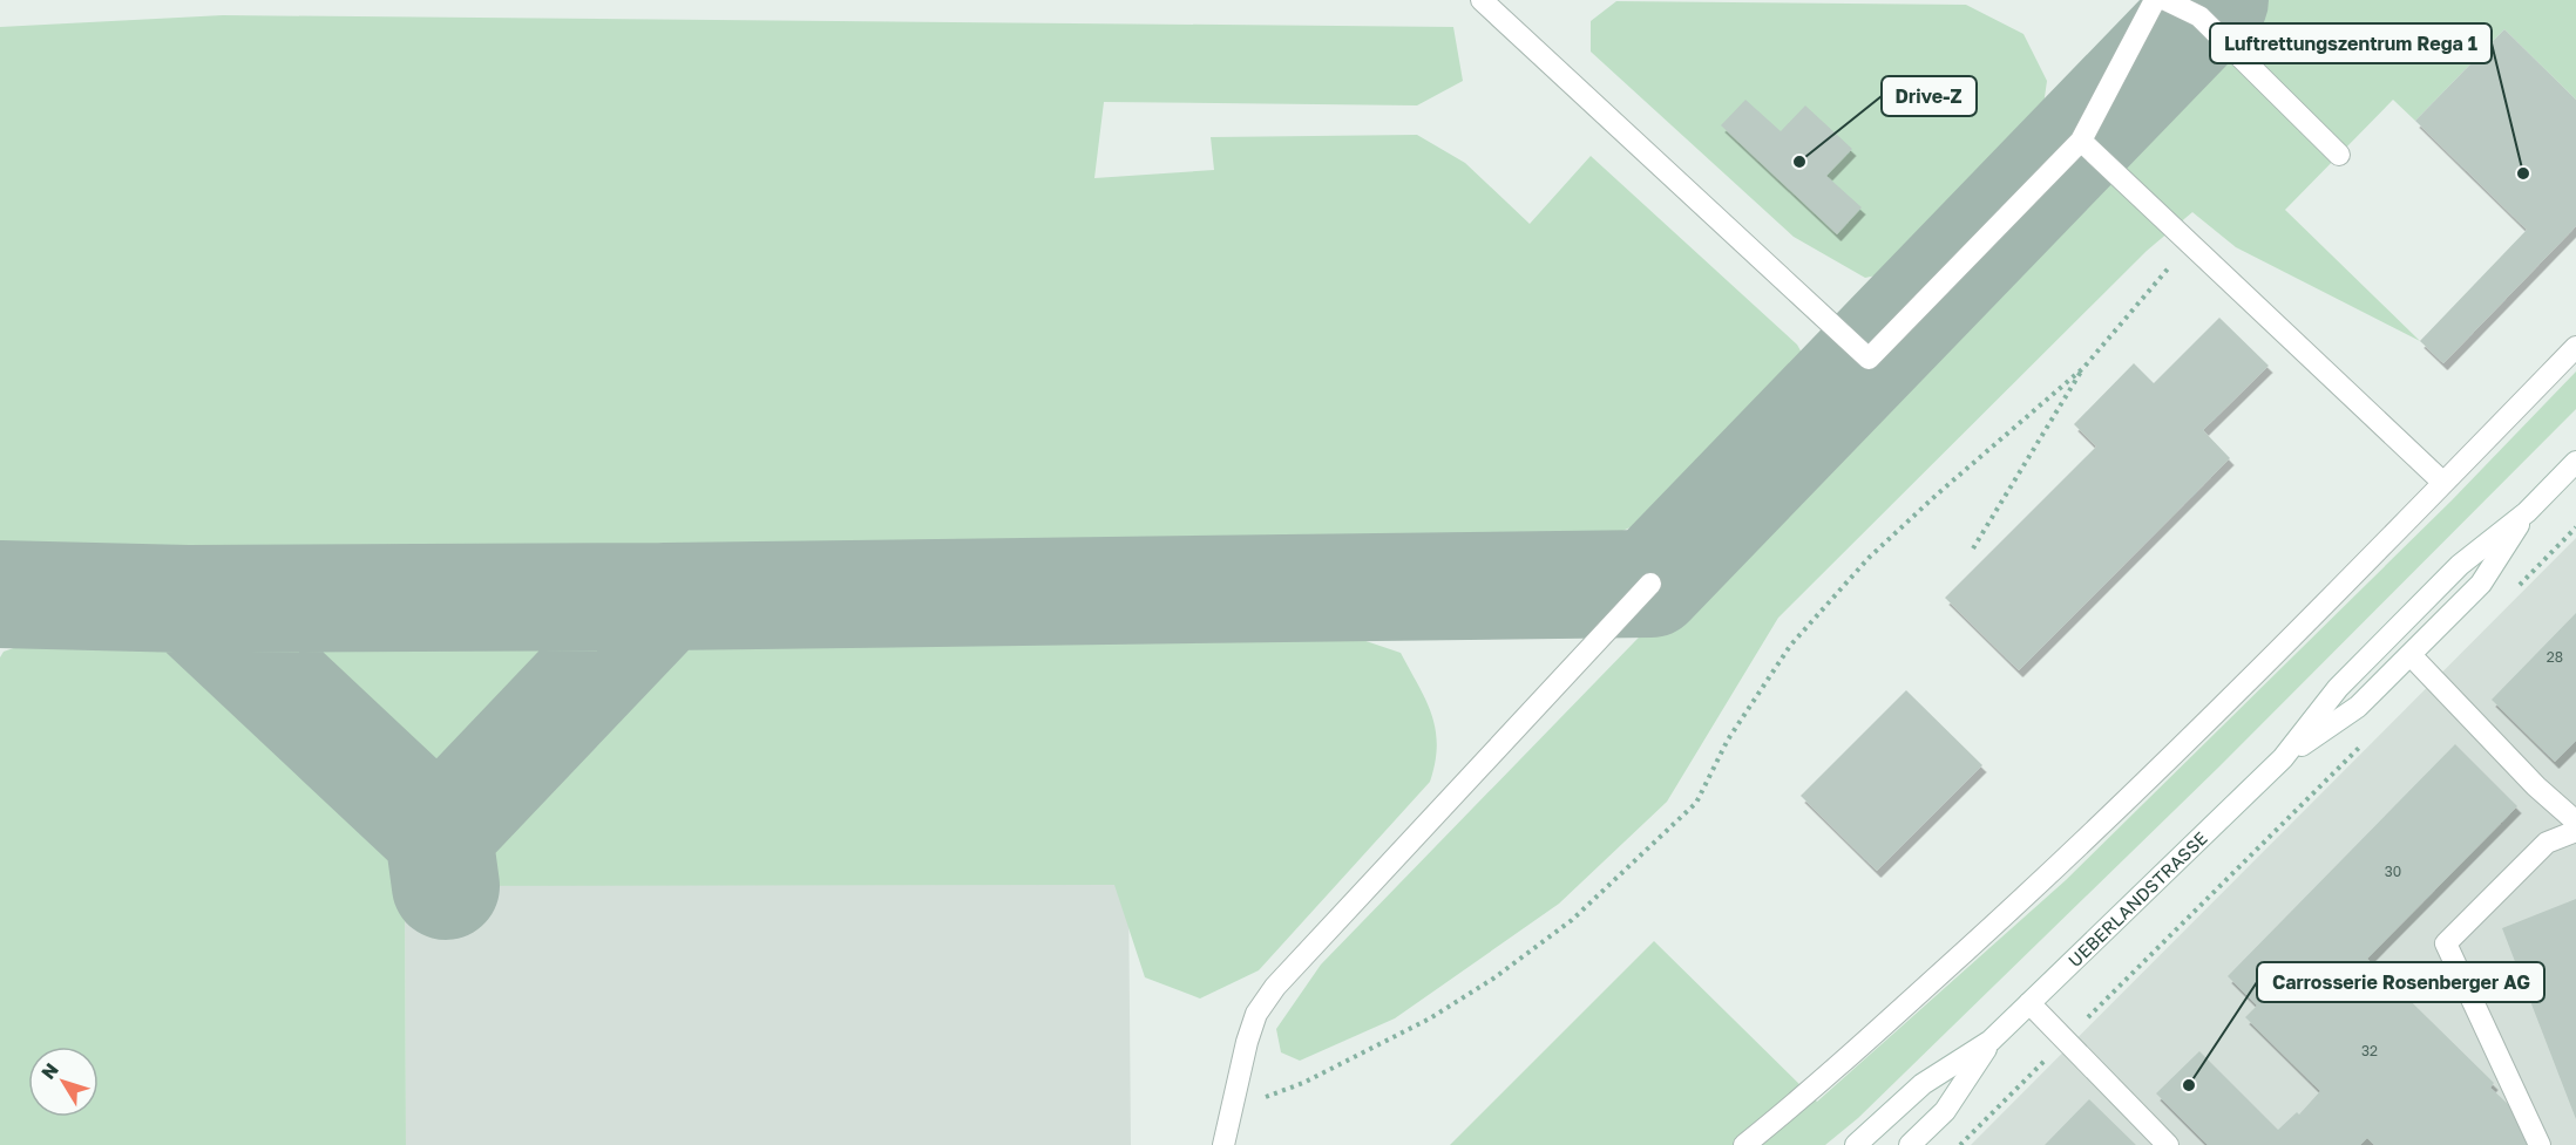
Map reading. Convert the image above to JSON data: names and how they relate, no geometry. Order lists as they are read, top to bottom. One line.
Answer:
{"streets":{"main road":["UEBERLANDSTRASSE"]},"places":["Drive-Z","Luftrettungszentrum Rega 1","Carrosserie Rosenberger AG"],"house_numbers":["28","30","32"],"north":"top left"}
